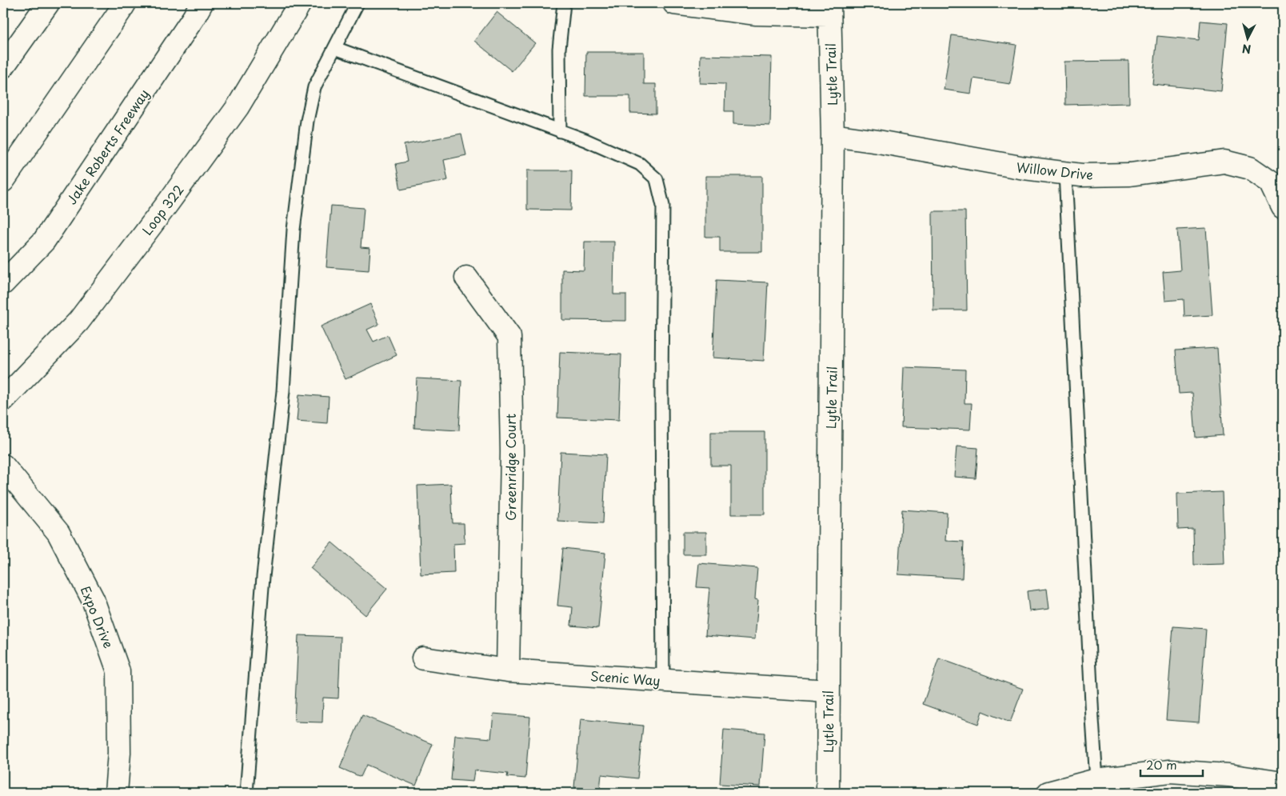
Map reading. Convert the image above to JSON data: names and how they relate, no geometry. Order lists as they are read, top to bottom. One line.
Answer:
{"streets":{"main road":["Lytle Trail","Jake Roberts Freeway","Willow Drive","Loop 322","Greenridge Court","Expo Drive","Scenic Way"]},"crossings":[["Lytle Trail","Willow Drive"],["Lytle Trail","Scenic Way"],["Greenridge Court","Scenic Way"]],"scale_bar":"20 m","north":"bottom"}
